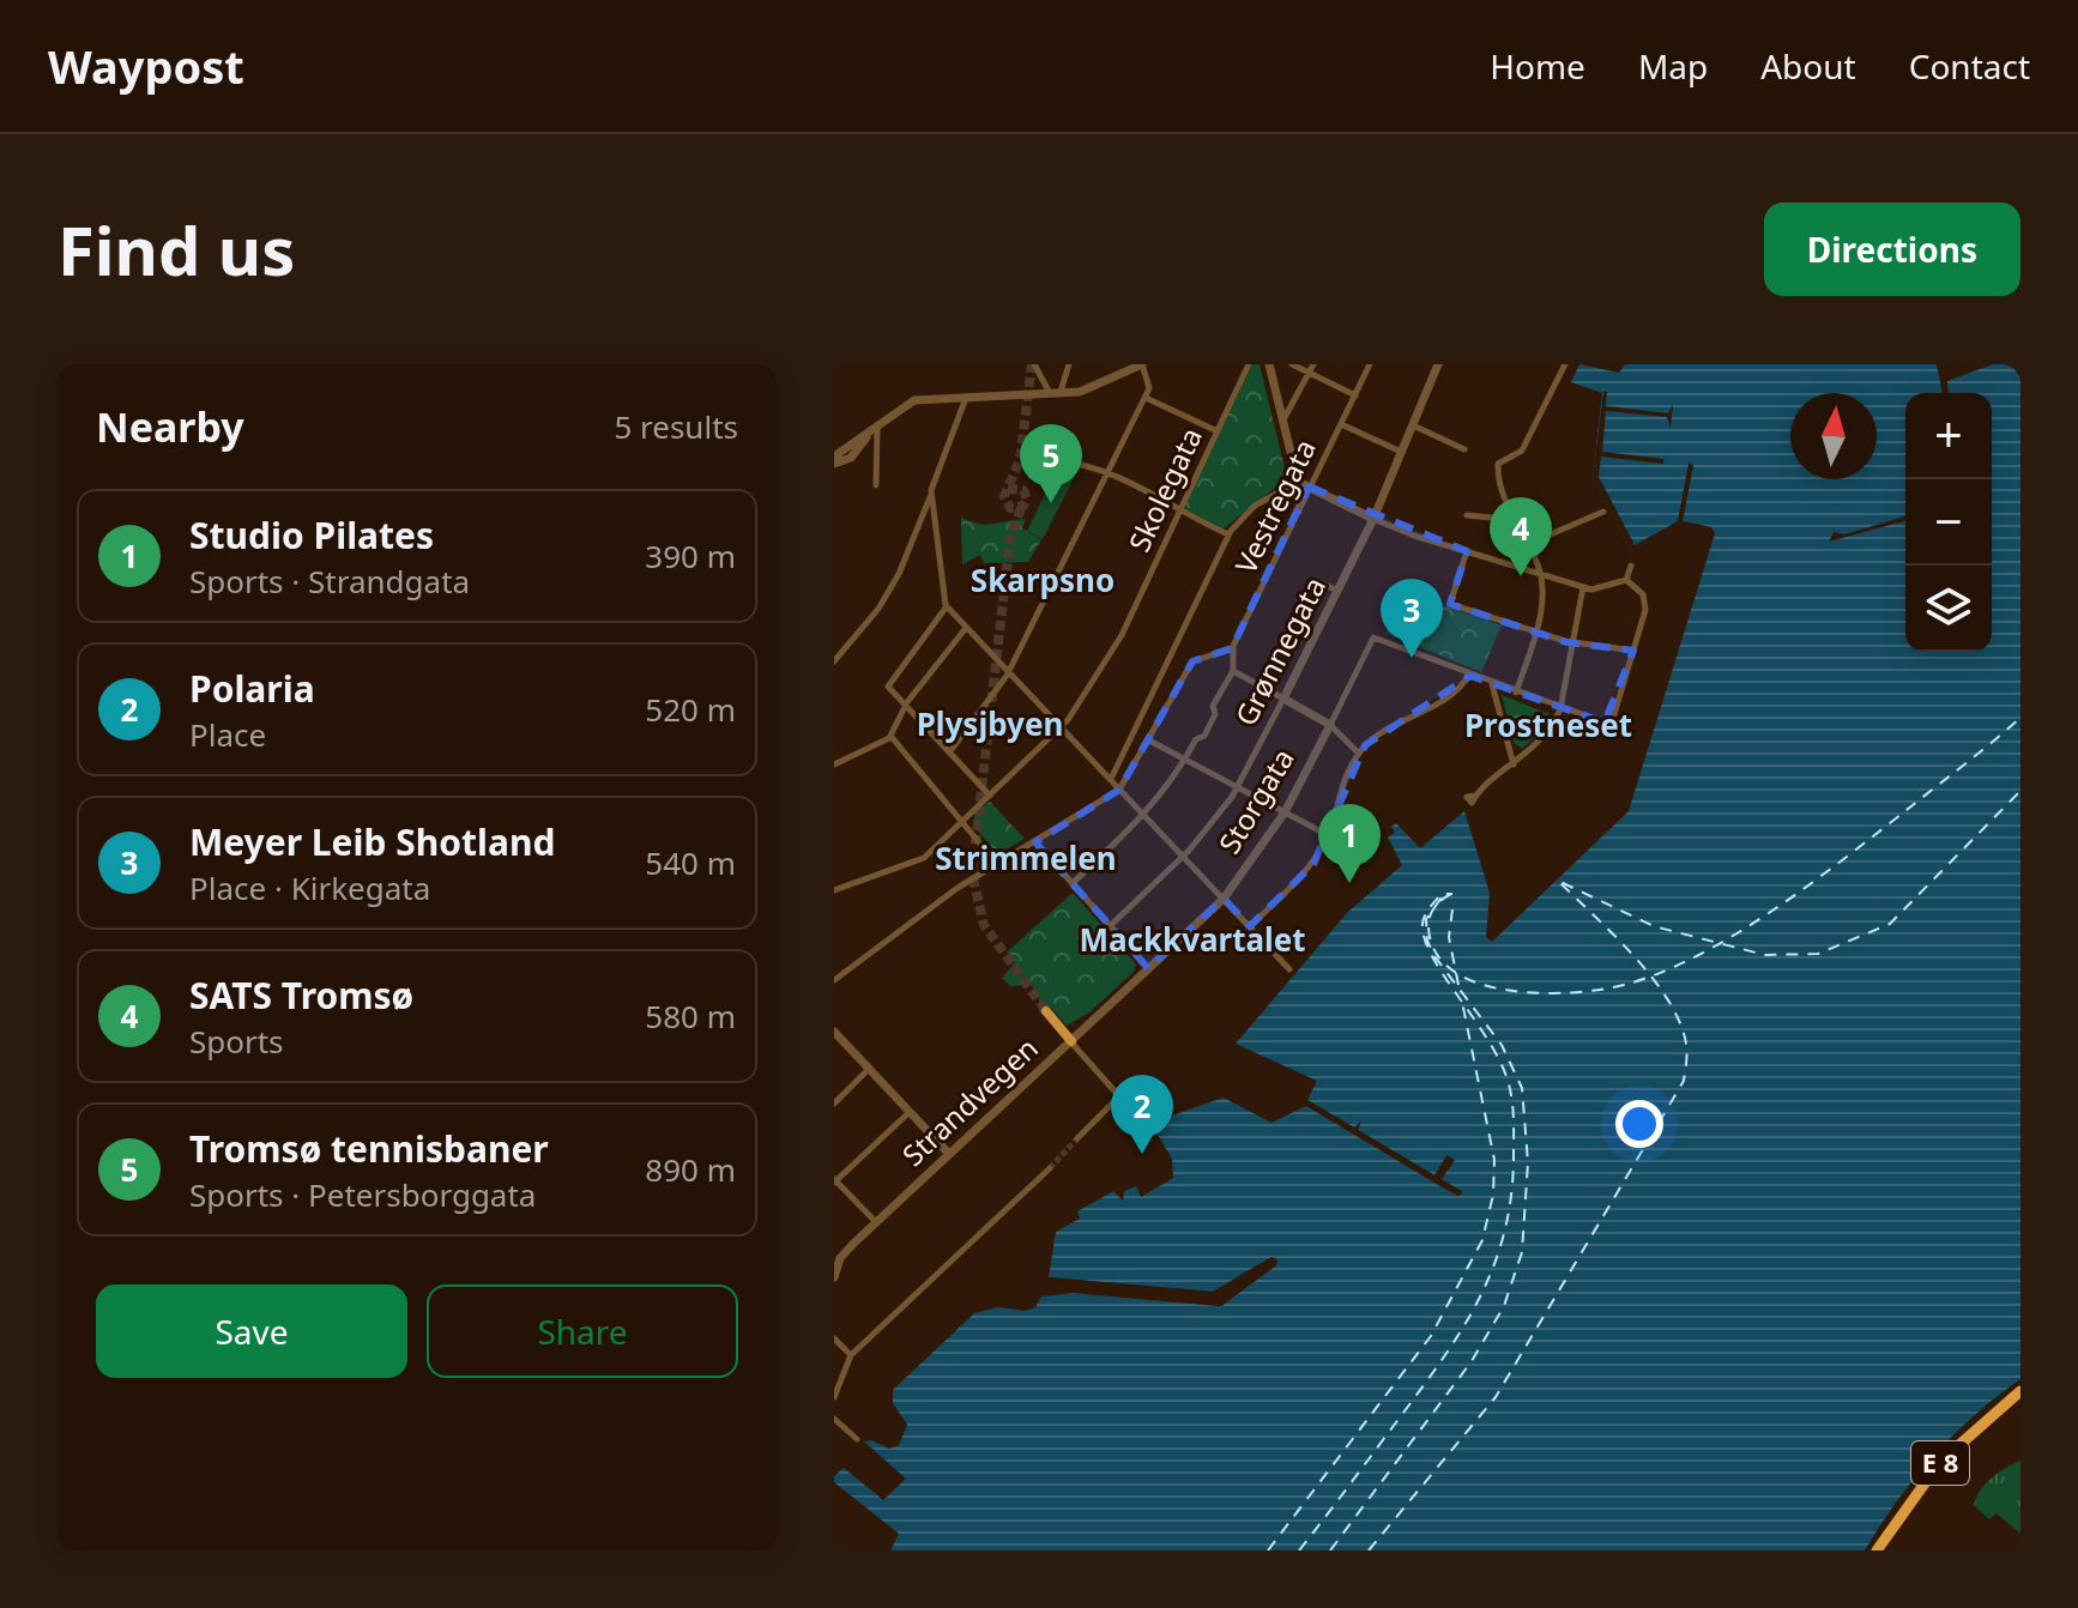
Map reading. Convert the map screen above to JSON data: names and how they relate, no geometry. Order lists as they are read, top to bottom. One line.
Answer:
{"streets":{"highway":["E 8"],"street":["Skolegata","Vestregata","Grønnegata","Storgata","Strandvegen"]},"crossings":[["Storgata","Strandvegen"]],"districts":["Skarpsno","Plysjbyen","Prostneset","Strimmelen","Mackkvartalet"],"north":"top","page":{"header":"Waypost","nav":["Home","Map","About","Contact"],"buttons":["Directions",["Save","Share"]],"title":"Find us","heading":["Nearby","5 results"],"map_buttons":["+","−"],"pins":["5","4","3","1","2"],"list":[{"mark":"1","name":"Studio Pilates","note":"Sports · Strandgata","value":"390 m"},{"mark":"2","name":"Polaria","note":"Place","value":"520 m"},{"mark":"3","name":"Meyer Leib Shotland","note":"Place · Kirkegata","value":"540 m"},{"mark":"4","name":"SATS Tromsø","note":"Sports","value":"580 m"},{"mark":"5","name":"Tromsø tennisbaner","note":"Sports · Petersborggata","value":"890 m"}]}}
